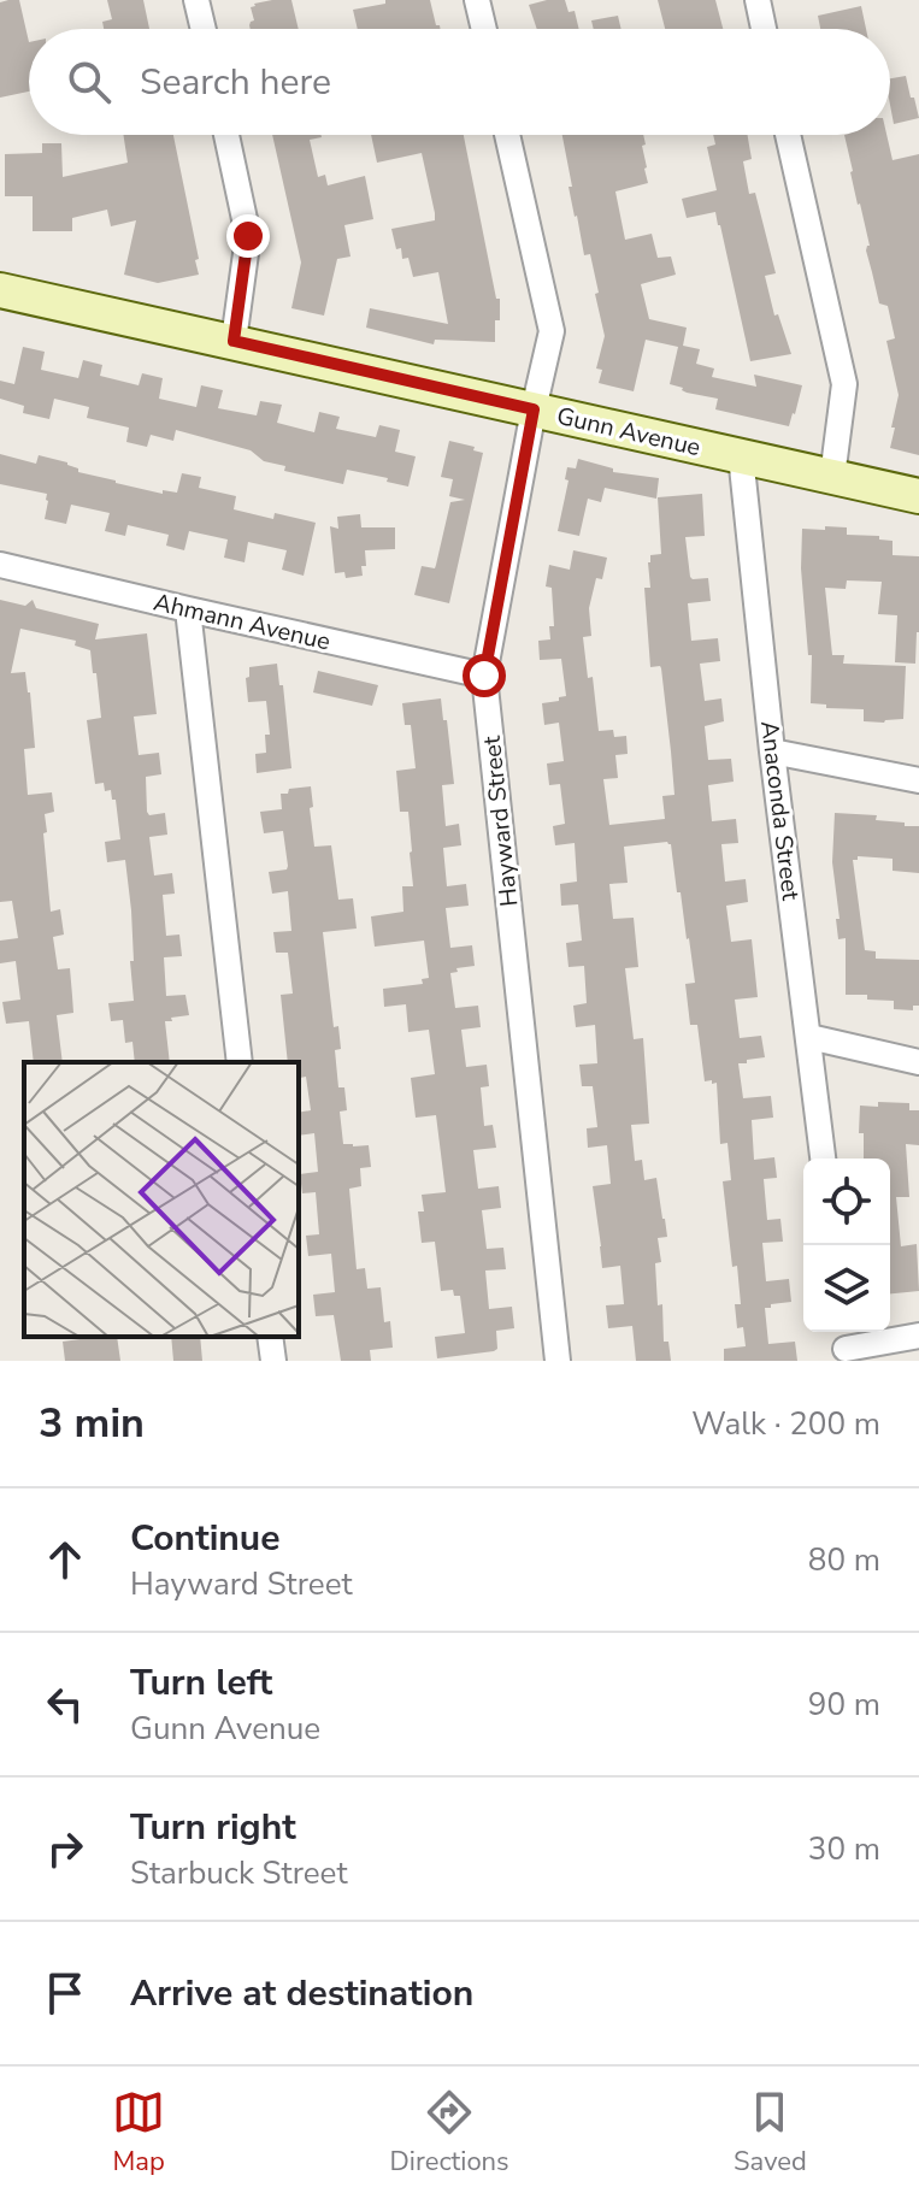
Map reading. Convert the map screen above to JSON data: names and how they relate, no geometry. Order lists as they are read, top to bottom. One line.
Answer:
{"streets":{"street":["Gunn Avenue","Ahmann Avenue","Anaconda Street","Hayward Street"]},"crossings":[["Gunn Avenue","Anaconda Street"],["Gunn Avenue","Hayward Street"],["Ahmann Avenue","Hayward Street"]],"page":{"search":"Search here","heading":["3 min","Walk · 200 m"],"list":[["Continue","Hayward Street","80 m"],["Turn left","Gunn Avenue","90 m"],["Turn right","Starbuck Street","30 m"],"Arrive at destination"],"nav":["Map","Directions","Saved"]}}
